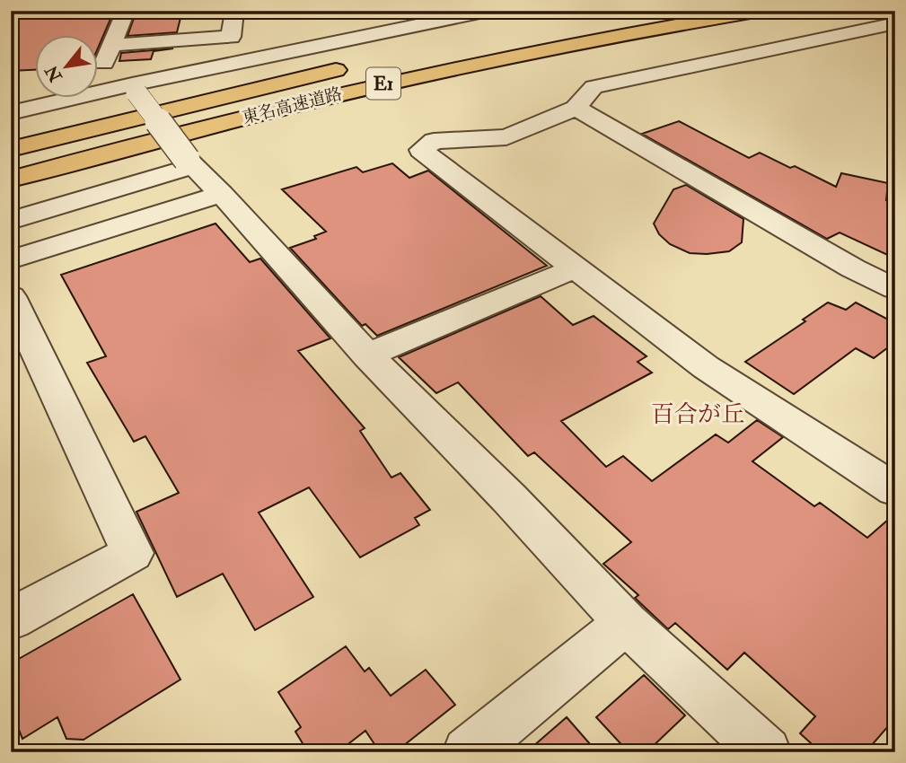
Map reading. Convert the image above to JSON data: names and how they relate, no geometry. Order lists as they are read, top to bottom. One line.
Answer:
{"streets":{"highway":["E1","東名高速道路"]},"districts":["百合が丘"],"north":"bottom left"}
